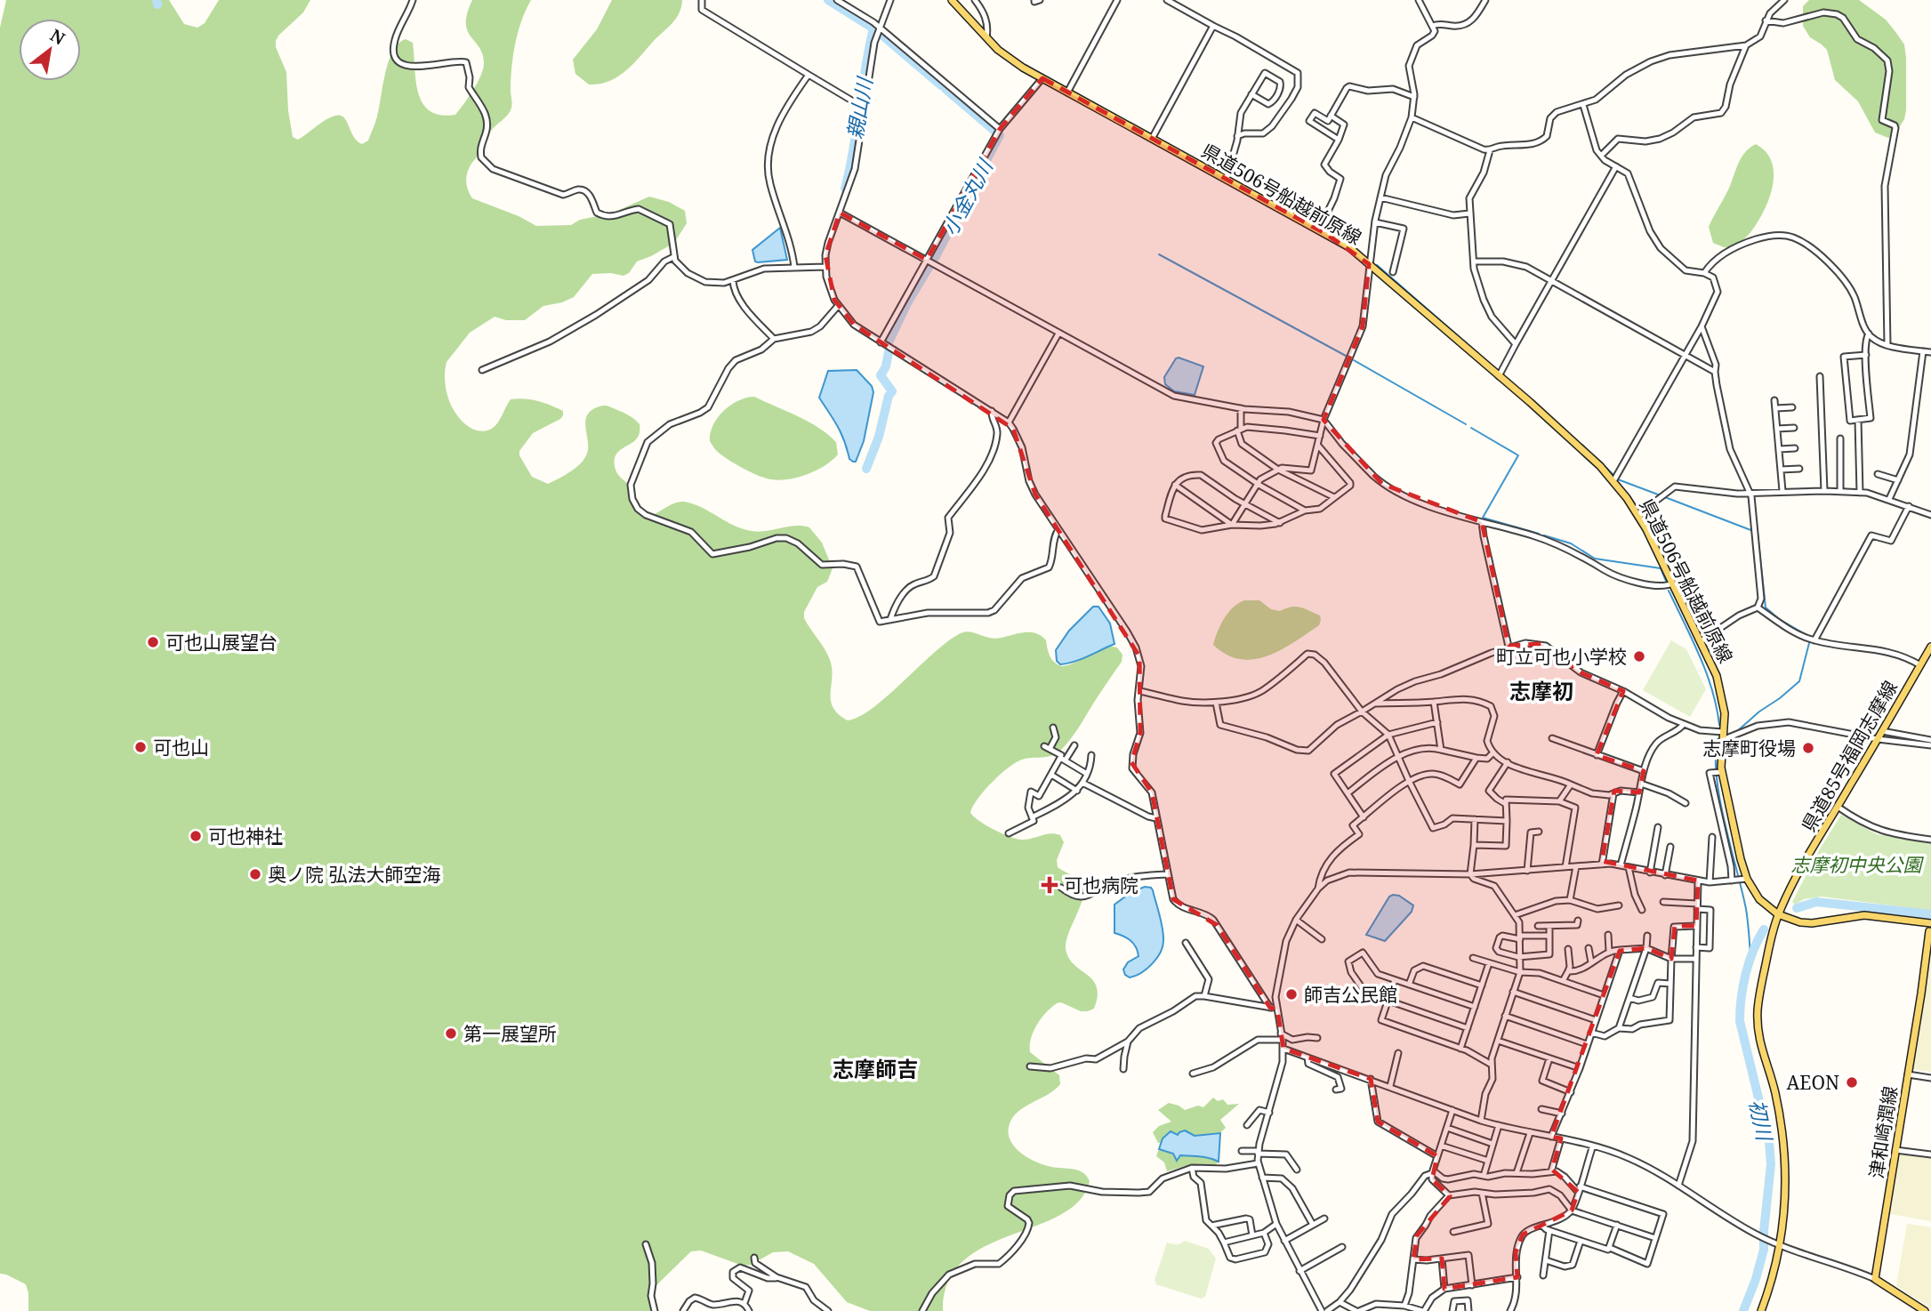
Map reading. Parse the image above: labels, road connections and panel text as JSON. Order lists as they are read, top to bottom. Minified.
{"streets":{"main road":["県道506号船越前原線","県道85号福岡志摩線","津和崎潤線"]},"crossings":[["県道506号船越前原線","県道85号福岡志摩線"]],"districts":["志摩初","志摩師吉"],"water":["親山川","小金丸川","初川"],"parks":["志摩初中央公園"],"places":{"other":["可也山展望台","町立可也小学校","可也山","志摩町役場","可也神社","奥ノ院 弘法大師空海","師吉公民館","第一展望所","AEON"],"health":["可也病院"]},"north":"top right"}
